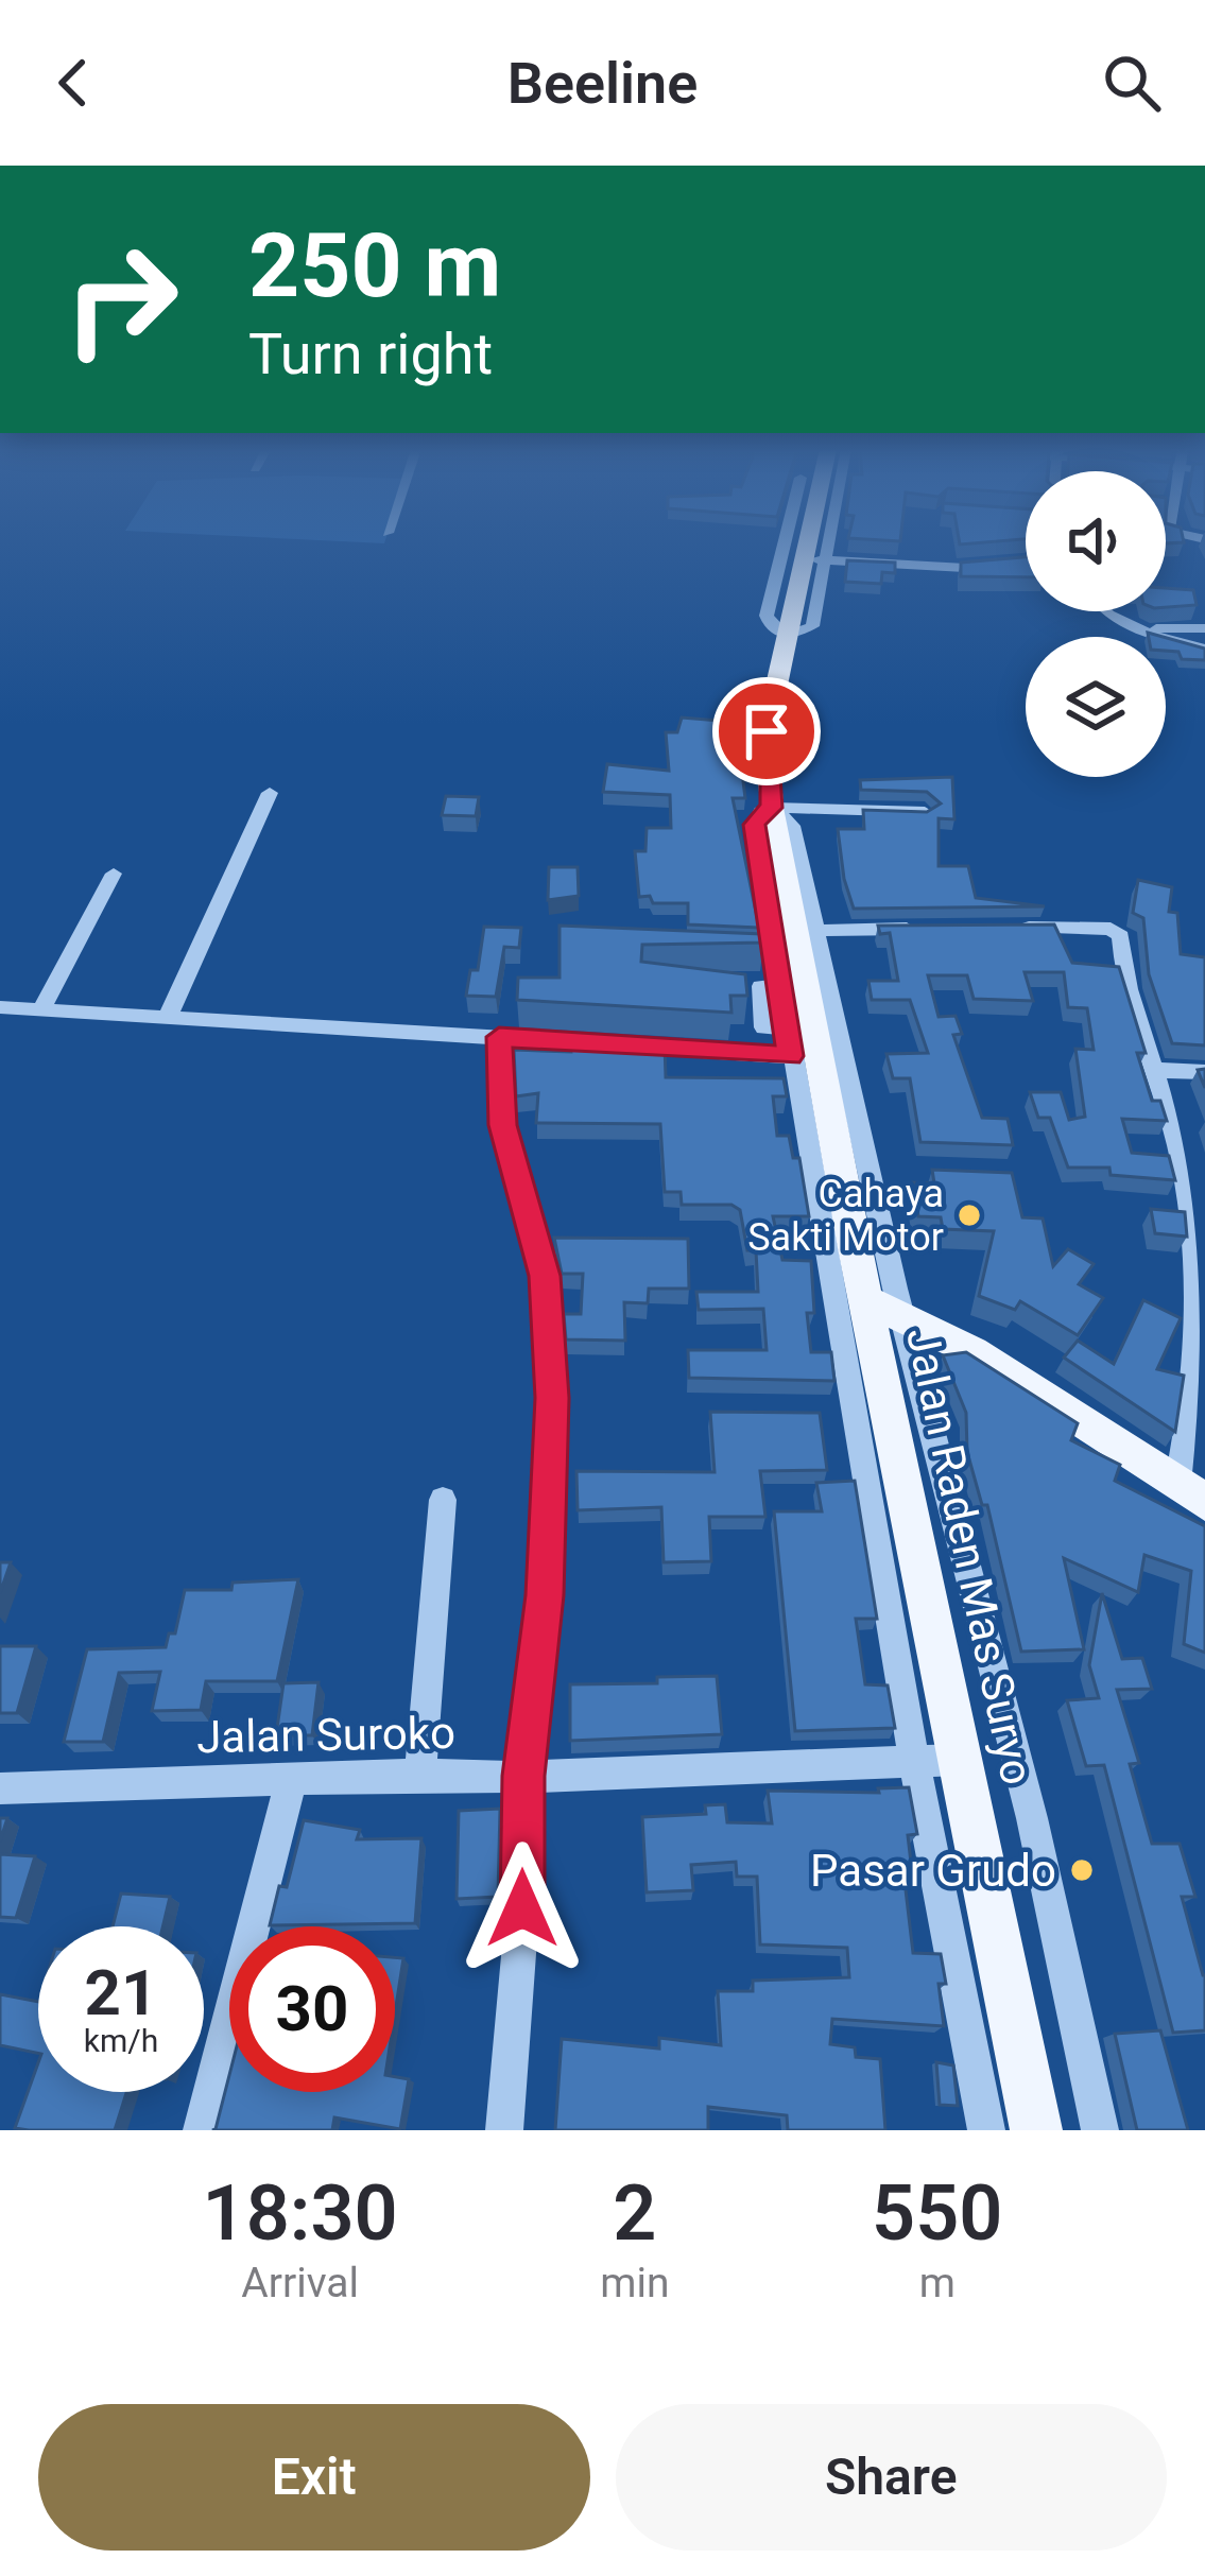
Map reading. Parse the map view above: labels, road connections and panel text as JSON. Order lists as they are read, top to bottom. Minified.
{"streets":{"main road":["Jalan Raden Mas Suryo"],"street":["Jalan Suroko"]},"crossings":[["Jalan Raden Mas Suryo","Jalan Suroko"]],"places":["Cahaya Sakti Motor","Pasar Grudo"],"page":{"header":"Beeline","turn":["250 m","Turn right"],"speed":"21 km/h","limit":"30","eta":["18:30","Arrival","2","min","550","m"],"buttons":["Exit","Share"]}}
